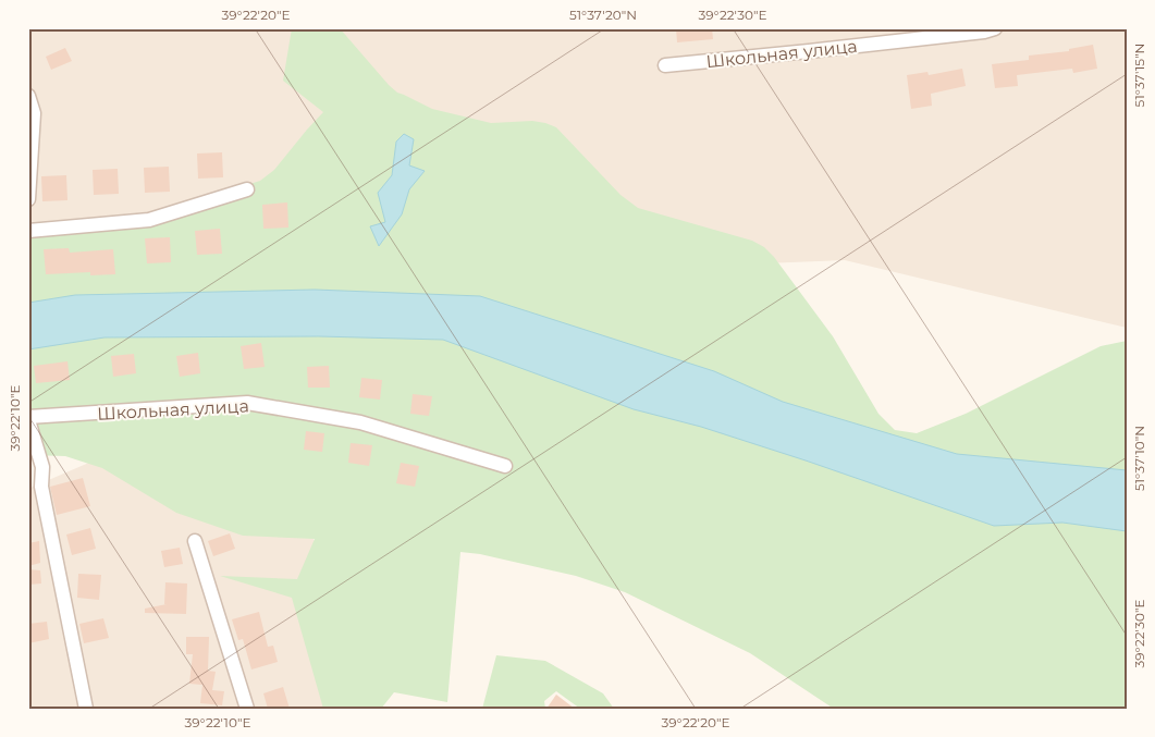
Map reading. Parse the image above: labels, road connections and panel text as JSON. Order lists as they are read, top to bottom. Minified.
{"streets":{"street":["Школьная улица"]},"coordinates":["39°22'20\"E","51°37'20\"N","39°22'30\"E","51°37'15\"N","39°22'10\"E","51°37'10\"N"]}
